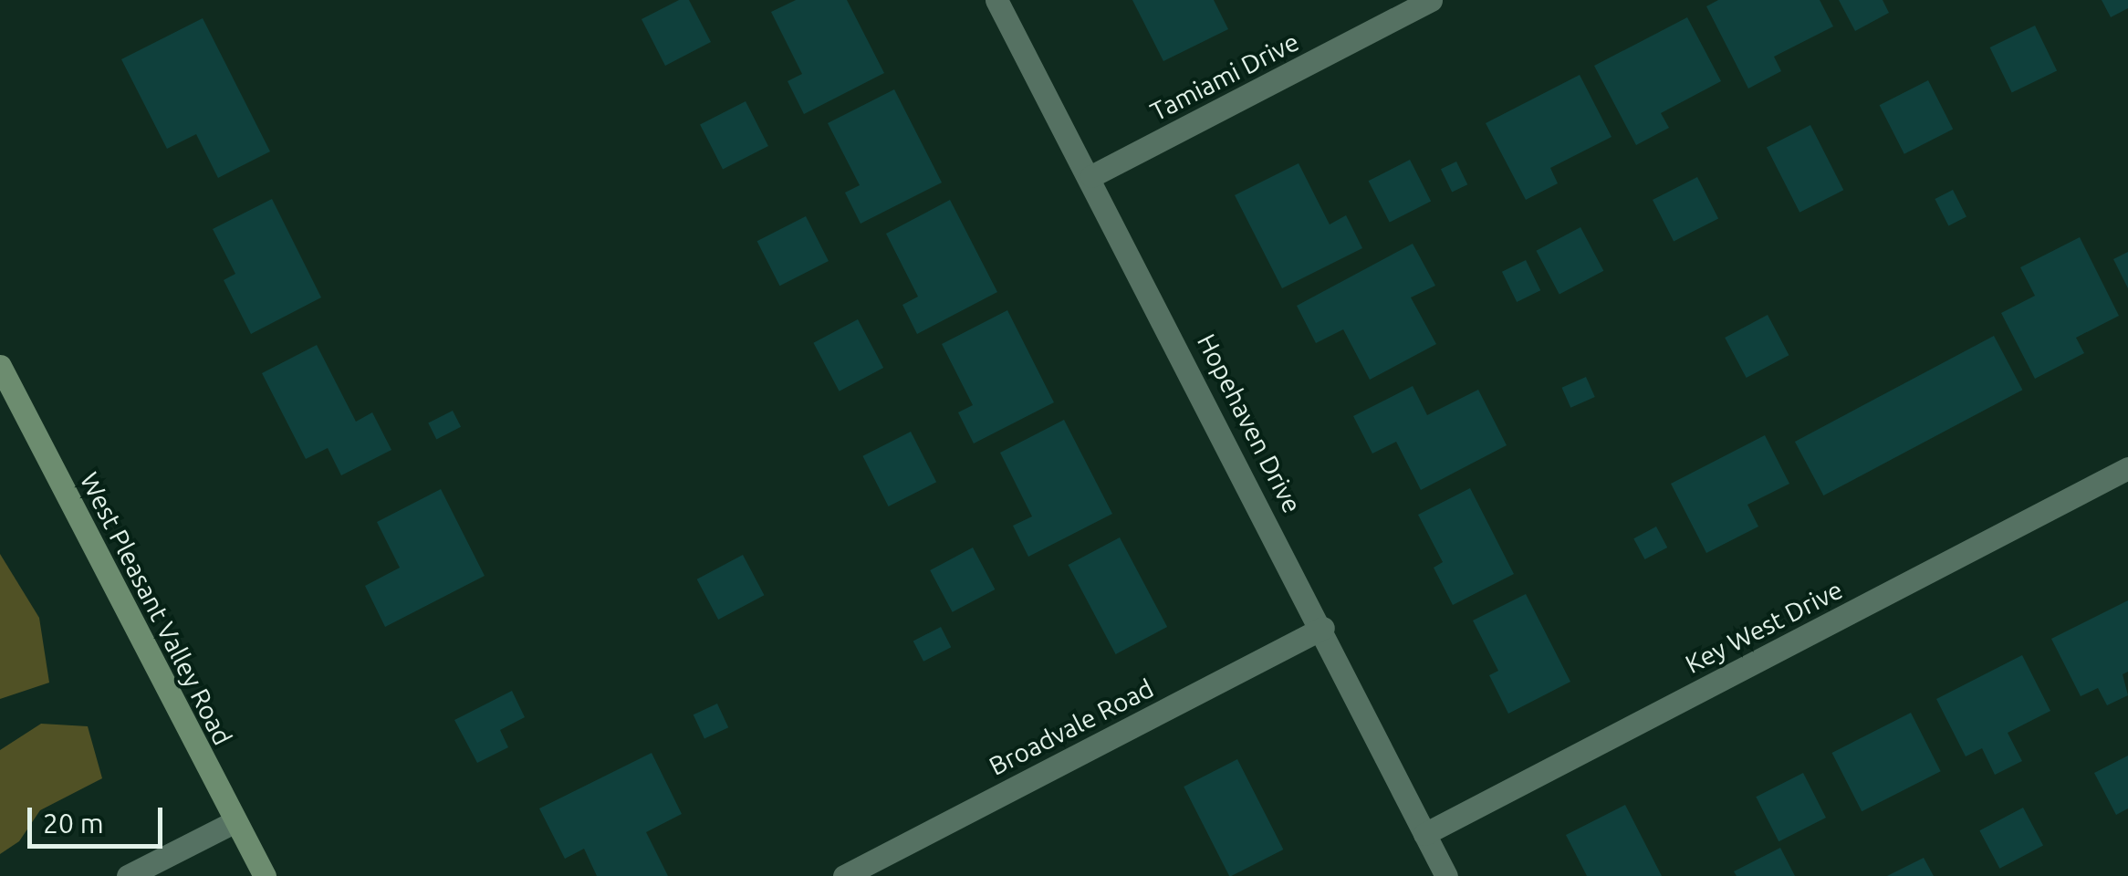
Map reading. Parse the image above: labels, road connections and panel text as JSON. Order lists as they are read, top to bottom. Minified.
{"streets":{"main road":["West Pleasant Valley Road"],"street":["Tamiami Drive","Hopehaven Drive","Key West Drive","Broadvale Road"]},"crossings":[["Tamiami Drive","Hopehaven Drive"],["Hopehaven Drive","Key West Drive"],["Hopehaven Drive","Broadvale Road"]],"scale_bar":"20 m"}
